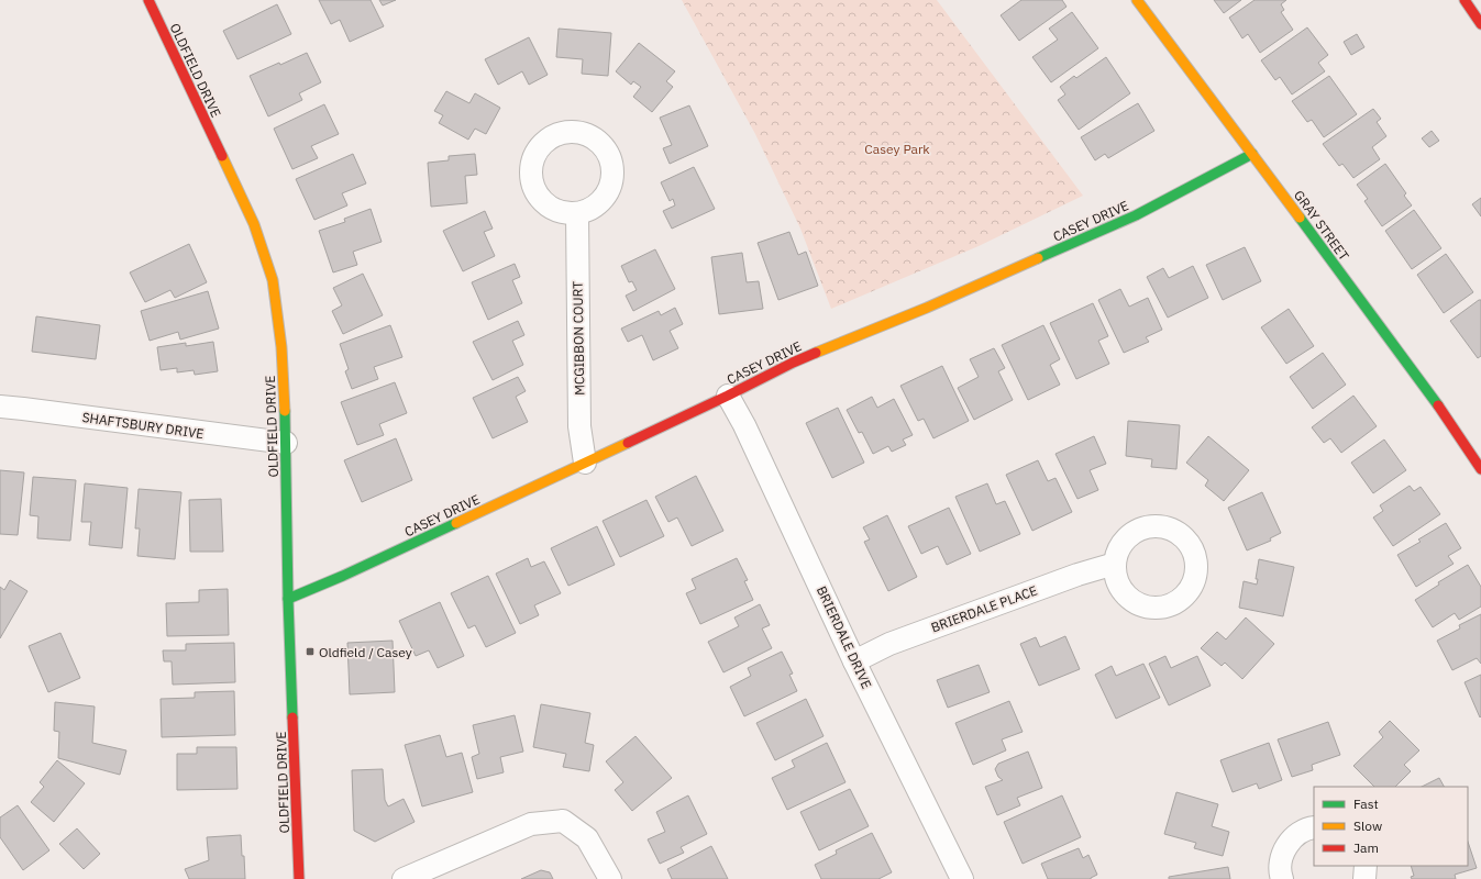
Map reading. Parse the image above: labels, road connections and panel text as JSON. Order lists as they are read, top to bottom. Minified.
{"streets":{"street":["OLDFIELD DRIVE","CASEY DRIVE","GRAY STREET","MCGIBBON COURT","SHAFTSBURY DRIVE","BRIERDALE PLACE","BRIERDALE DRIVE"]},"crossings":[["OLDFIELD DRIVE","CASEY DRIVE"],["OLDFIELD DRIVE","SHAFTSBURY DRIVE"],["CASEY DRIVE","GRAY STREET"],["CASEY DRIVE","MCGIBBON COURT"],["CASEY DRIVE","BRIERDALE DRIVE"],["BRIERDALE PLACE","BRIERDALE DRIVE"]],"parks":["Casey Park"],"places":{"transit":["Oldfield / Casey"]},"legend":["Fast","Slow","Jam"]}
